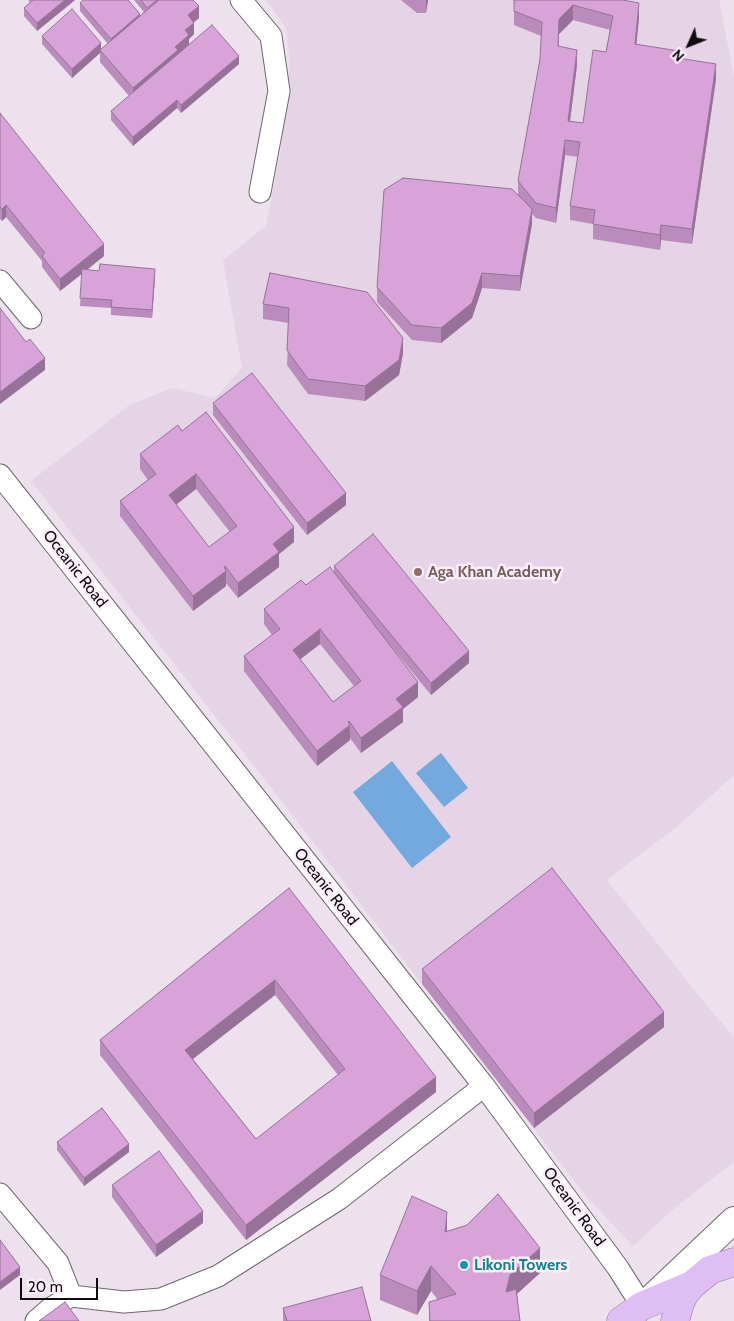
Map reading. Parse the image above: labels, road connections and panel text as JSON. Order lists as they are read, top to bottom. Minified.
{"streets":{"street":["Oceanic Road"]},"places":["Aga Khan Academy","Likoni Towers"],"scale_bar":"20 m","north":"bottom left"}
